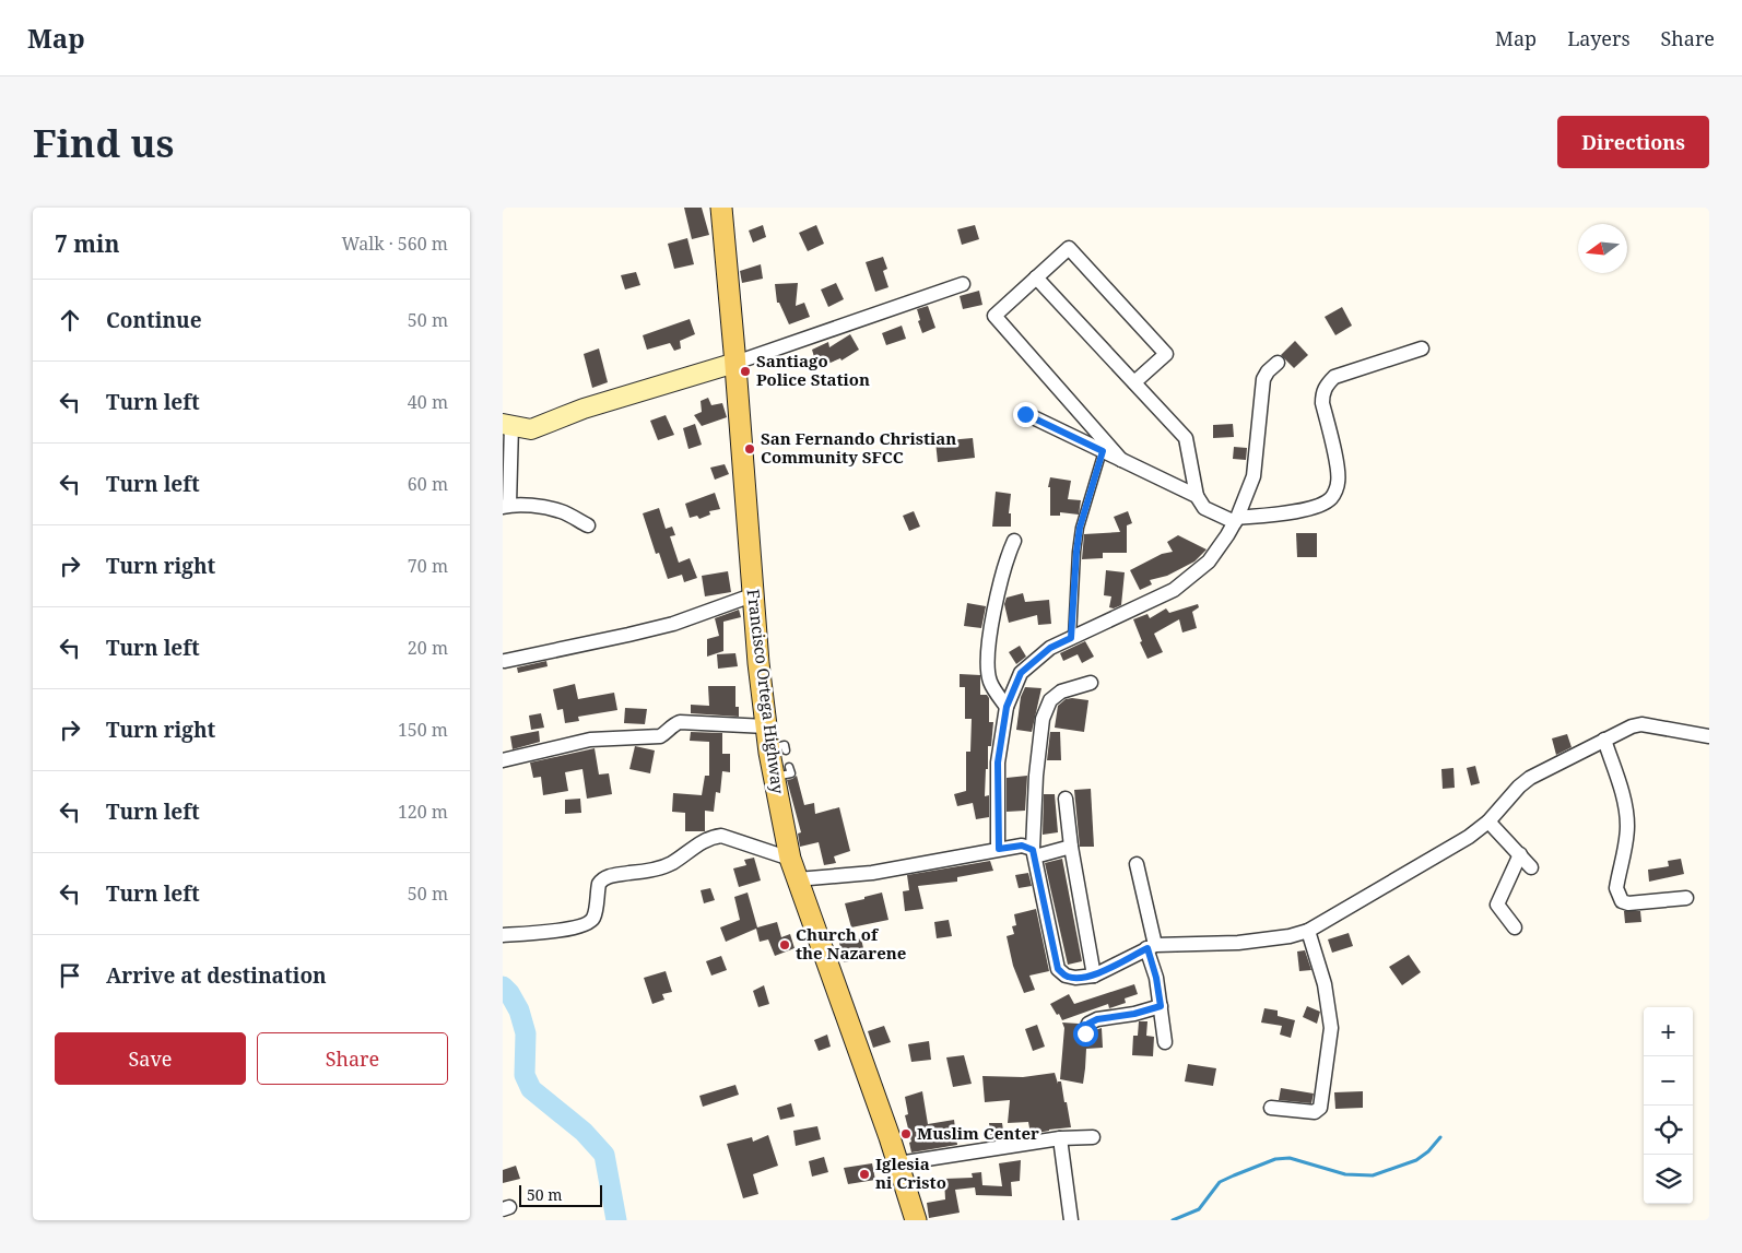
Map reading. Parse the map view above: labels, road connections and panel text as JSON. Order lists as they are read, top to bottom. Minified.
{"streets":{"main road":["Francisco Ortega Highway"]},"places":["Santiago Police Station","San Fernando Christian Community SFCC","Church of the Nazarene","Muslim Center","Iglesia ni Cristo"],"scale_bar":"50 m","north":"left","page":{"header":"Map","nav":["Map","Layers","Share"],"buttons":["Directions",["Save","Share"]],"title":"Find us","heading":["7 min","Walk · 560 m"],"list":[["Continue","50 m"],["Turn left","40 m"],["Turn left","60 m"],["Turn right","70 m"],["Turn left","20 m"],["Turn right","150 m"],["Turn left","120 m"],["Turn left","50 m"],"Arrive at destination"],"map_buttons":["+","−"],"scale":"50 m"}}
